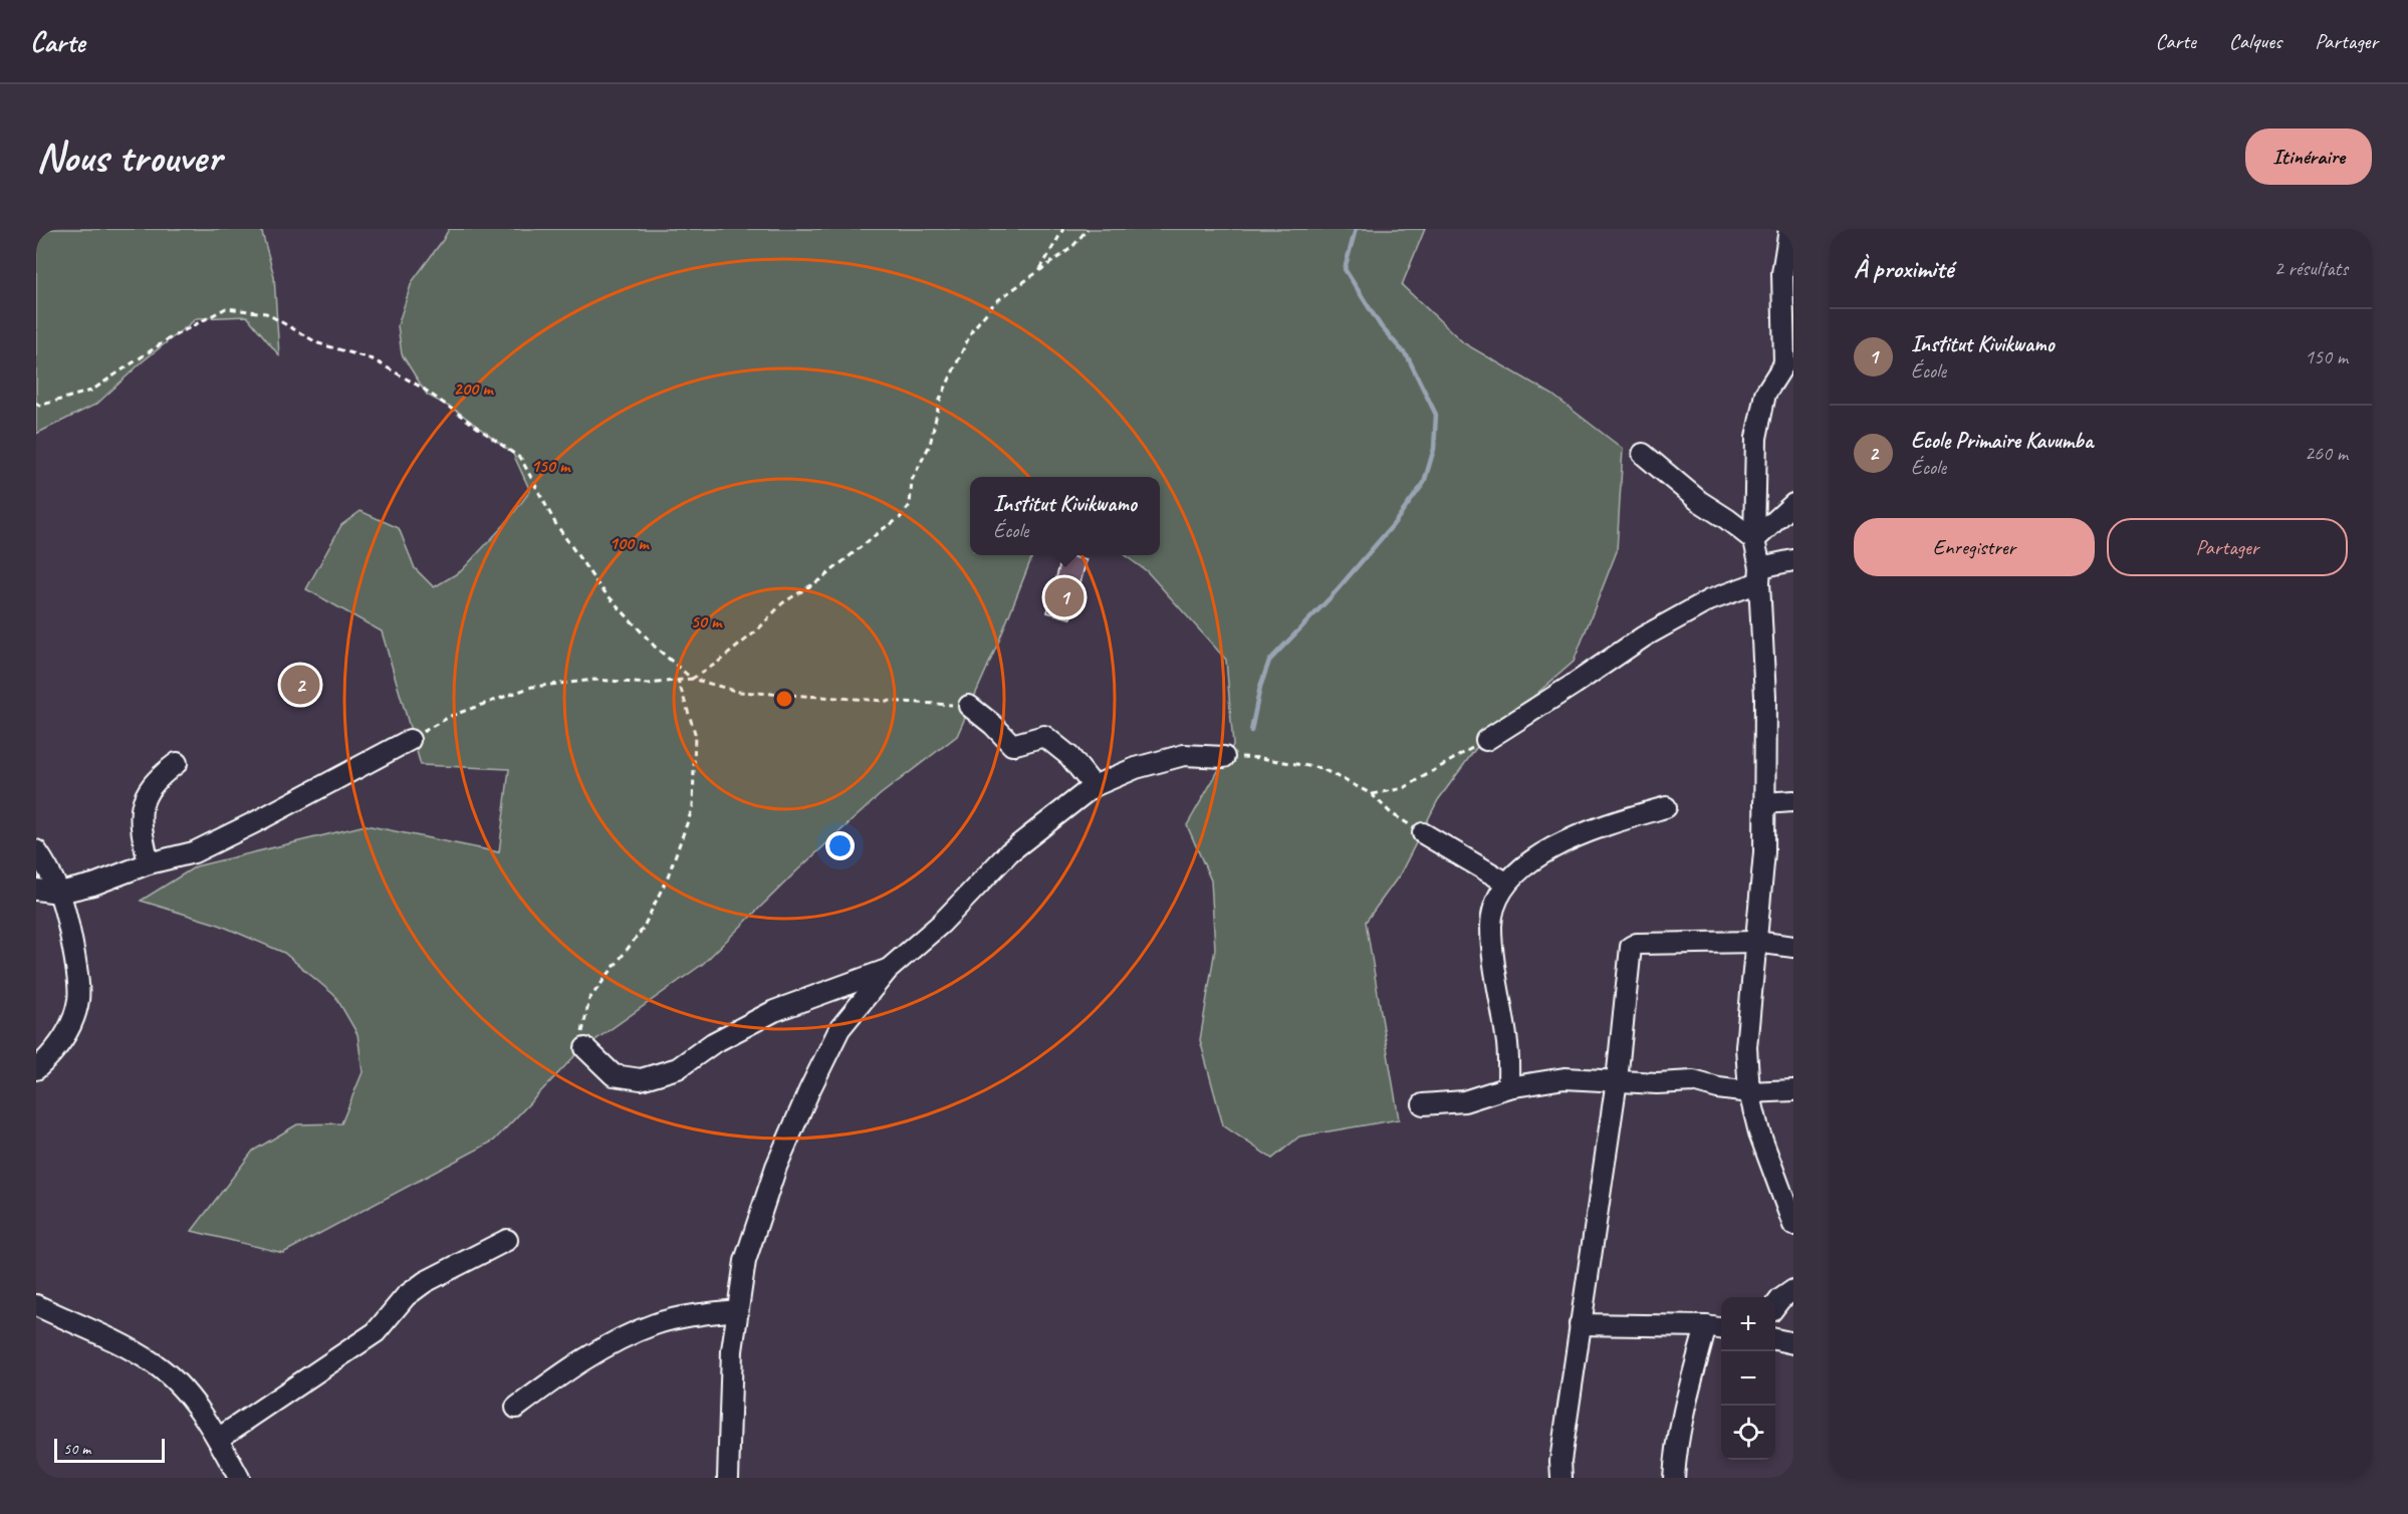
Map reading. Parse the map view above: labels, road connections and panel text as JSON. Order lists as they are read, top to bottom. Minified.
{"scale_bar":"50 m","page":{"header":"Carte","nav":["Carte","Calques","Partager"],"buttons":["Itinéraire",["Enregistrer","Partager"]],"title":"Nous trouver","heading":["À proximité","2 résultats"],"list":[{"mark":"1","name":"Institut Kivikwamo","note":"École","value":"150 m"},{"mark":"2","name":"Ecole Primaire Kavumba","note":"École","value":"260 m"}],"popup":["Institut Kivikwamo","École"],"pins":["1","2"],"map_buttons":["+","−"],"scale":"50 m"},"rings":["200 m","150 m","100 m","50 m"]}
